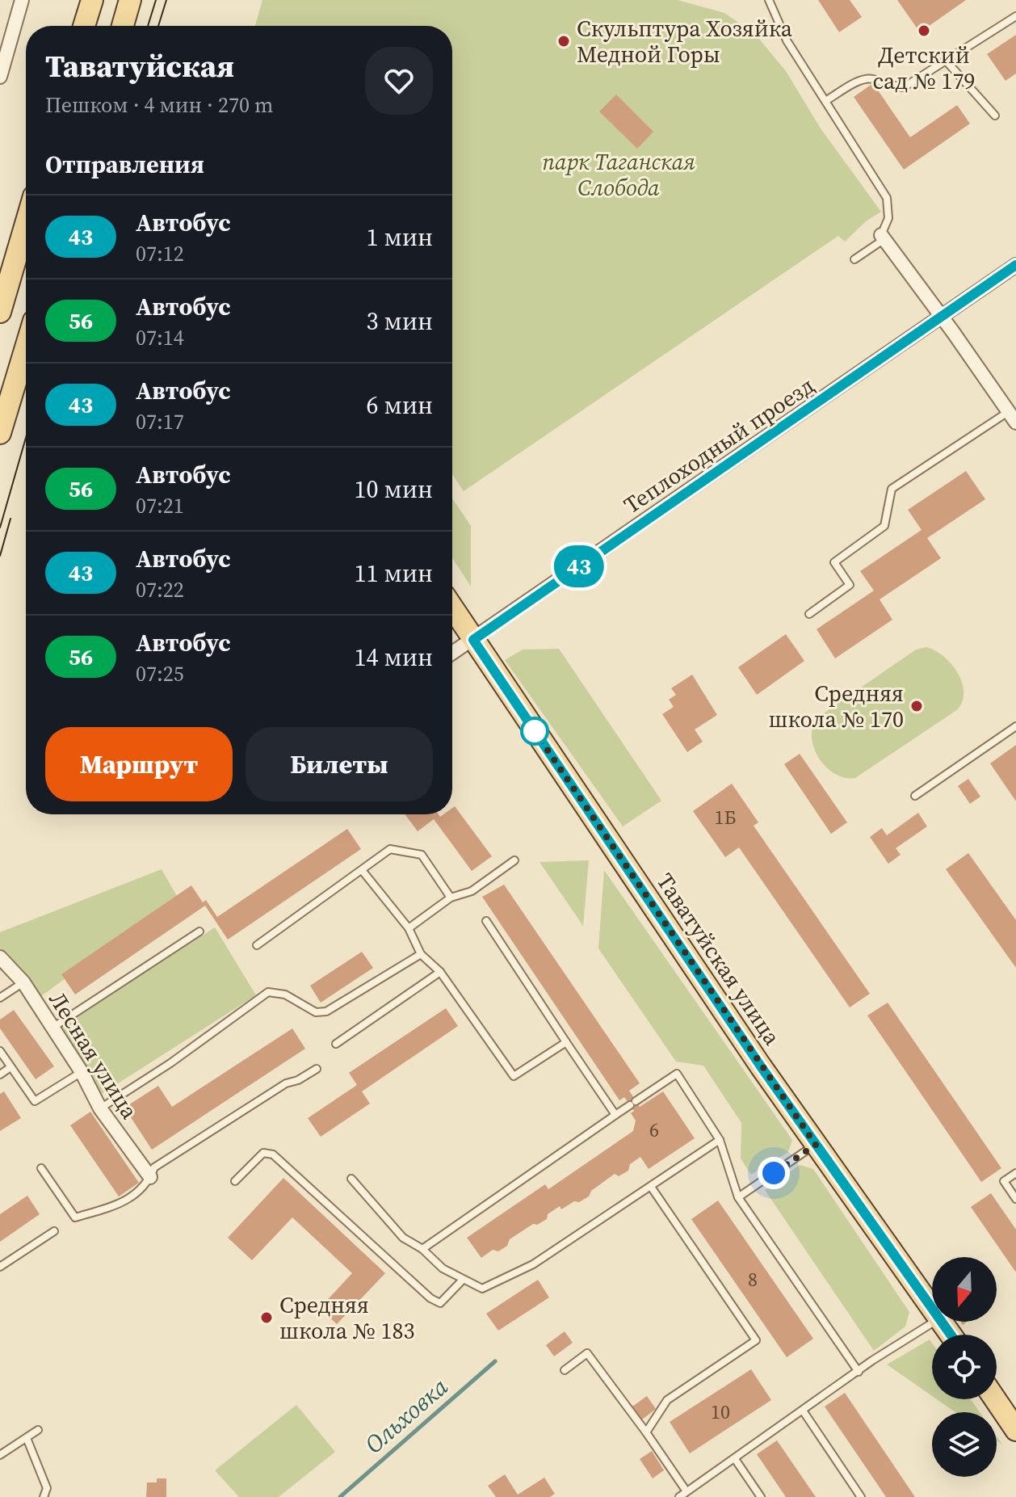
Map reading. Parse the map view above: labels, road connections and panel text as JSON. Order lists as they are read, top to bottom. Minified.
{"streets":{"main road":["Таватуйская улица"],"street":["Теплоходный проезд","Лесная улица"]},"crossings":[["Теплоходный проезд","Таватуйская улица"]],"water":["Ольховка"],"parks":["парк Таганская Слобода"],"places":["Детский сад № 179","Скульптура Хозяйка Медной Горы","Средняя школа № 170","Средняя школа № 183"],"lines":["bus line 43"],"house_numbers":["1Б","6","8","10"],"north":"bottom","page":{"on_map":"43","heading":[["Таватуйская","Пешком · 4 мин · 270 m"],"Отправления"],"list":[{"mark":"43","name":"Автобус","note":"07:12","value":"1 мин"},{"mark":"56","name":"Автобус","note":"07:14","value":"3 мин"},{"mark":"43","name":"Автобус","note":"07:17","value":"6 мин"},{"mark":"56","name":"Автобус","note":"07:21","value":"10 мин"},{"mark":"43","name":"Автобус","note":"07:22","value":"11 мин"},{"mark":"56","name":"Автобус","note":"07:25","value":"14 мин"}],"buttons":["Маршрут","Билеты"]}}
